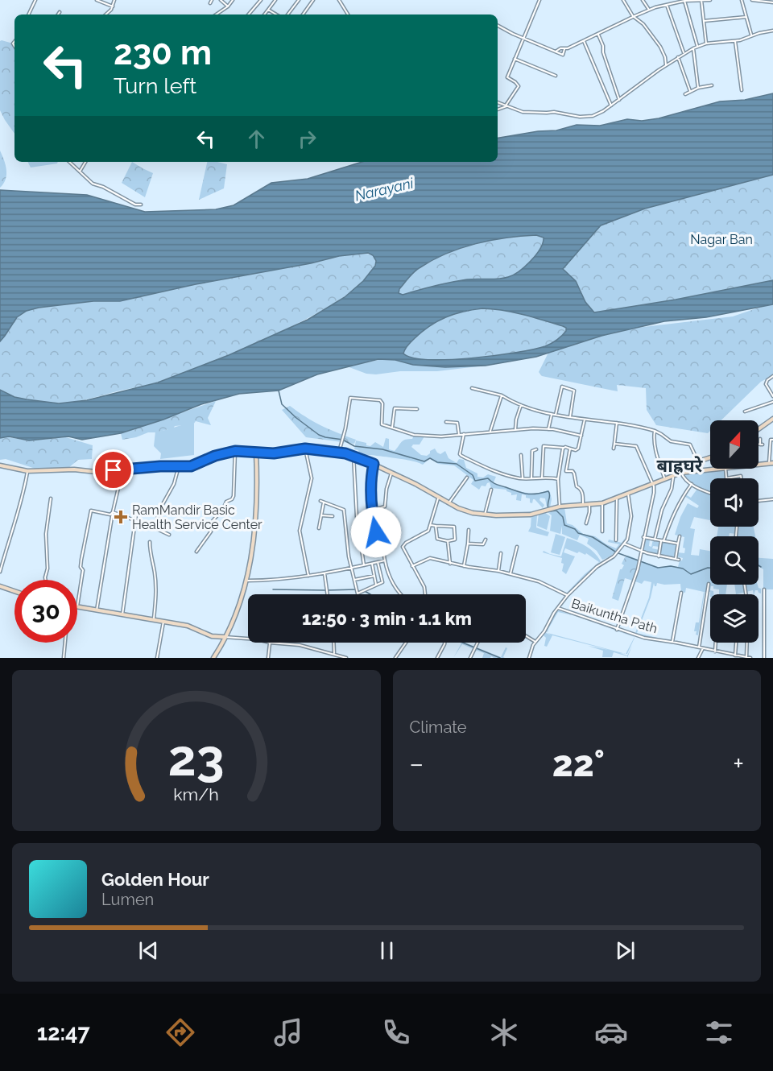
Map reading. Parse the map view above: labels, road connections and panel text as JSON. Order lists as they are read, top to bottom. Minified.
{"streets":{"street":["Baikuntha Path"]},"districts":["बाह्रघरे"],"water":["Narayani"],"parks":["Nagar Ban"],"places":{"health":["RamMandir Basic Health Service Center"]},"north":"top","page":{"turn":["230 m","Turn left"],"limit":"30","trip":"12:50 · 3 min · 1.1 km","tile":"Climate","heat":["−","22°","+"],"song":["Golden Hour","Lumen"],"tabs":"12:47","gauge":["23","km/h"]}}
